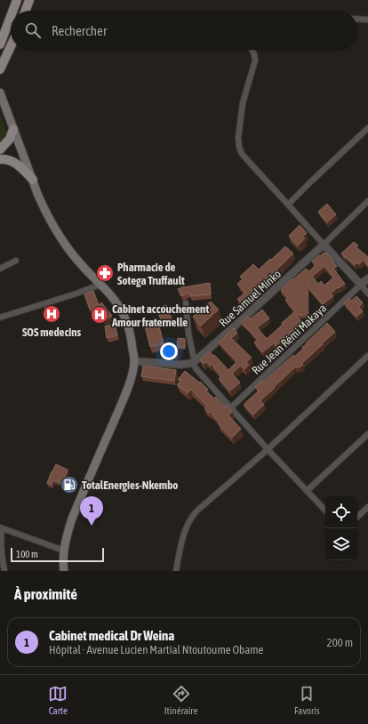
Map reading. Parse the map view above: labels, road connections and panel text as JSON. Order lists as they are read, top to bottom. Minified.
{"streets":{"street":["Rue Samuel Minko","Rue Jean Rémi Makaya"]},"places":{"pharmacy":["Pharmacie de Sotega Truffault"],"hospital":["SOS medecins","Cabinet accouchement Amour fraternelle"],"fuel station":["TotalEnergies-Nkembo"]},"scale_bar":"100 m","page":{"search":"Rechercher","pins":"1","scale":"100 m","heading":"À proximité","list":[{"mark":"1","name":"Cabinet medical Dr Weina","note":"Hôpital · Avenue Lucien Martial Ntoutoume Obame","value":"200 m"}],"nav":["Carte","Itinéraire","Favoris"]}}
